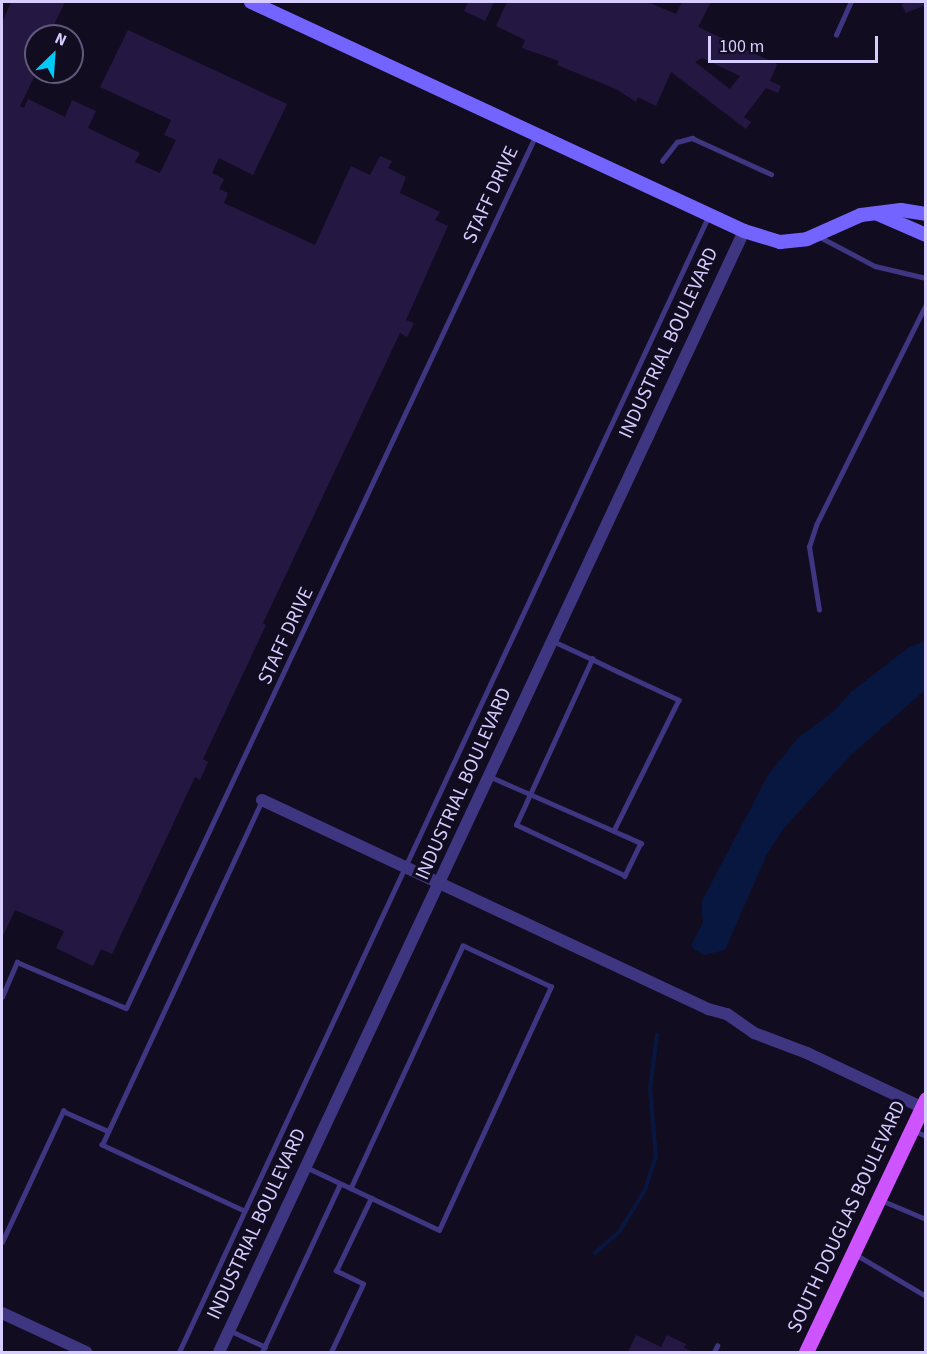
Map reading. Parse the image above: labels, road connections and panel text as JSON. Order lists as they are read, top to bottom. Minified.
{"streets":{"main road":["INDUSTRIAL BOULEVARD","SOUTH DOUGLAS BOULEVARD"],"lane":["STAFF DRIVE"]},"crossings":[["STAFF DRIVE","INDUSTRIAL BOULEVARD"]],"scale_bar":"100 m","north":"top right"}
